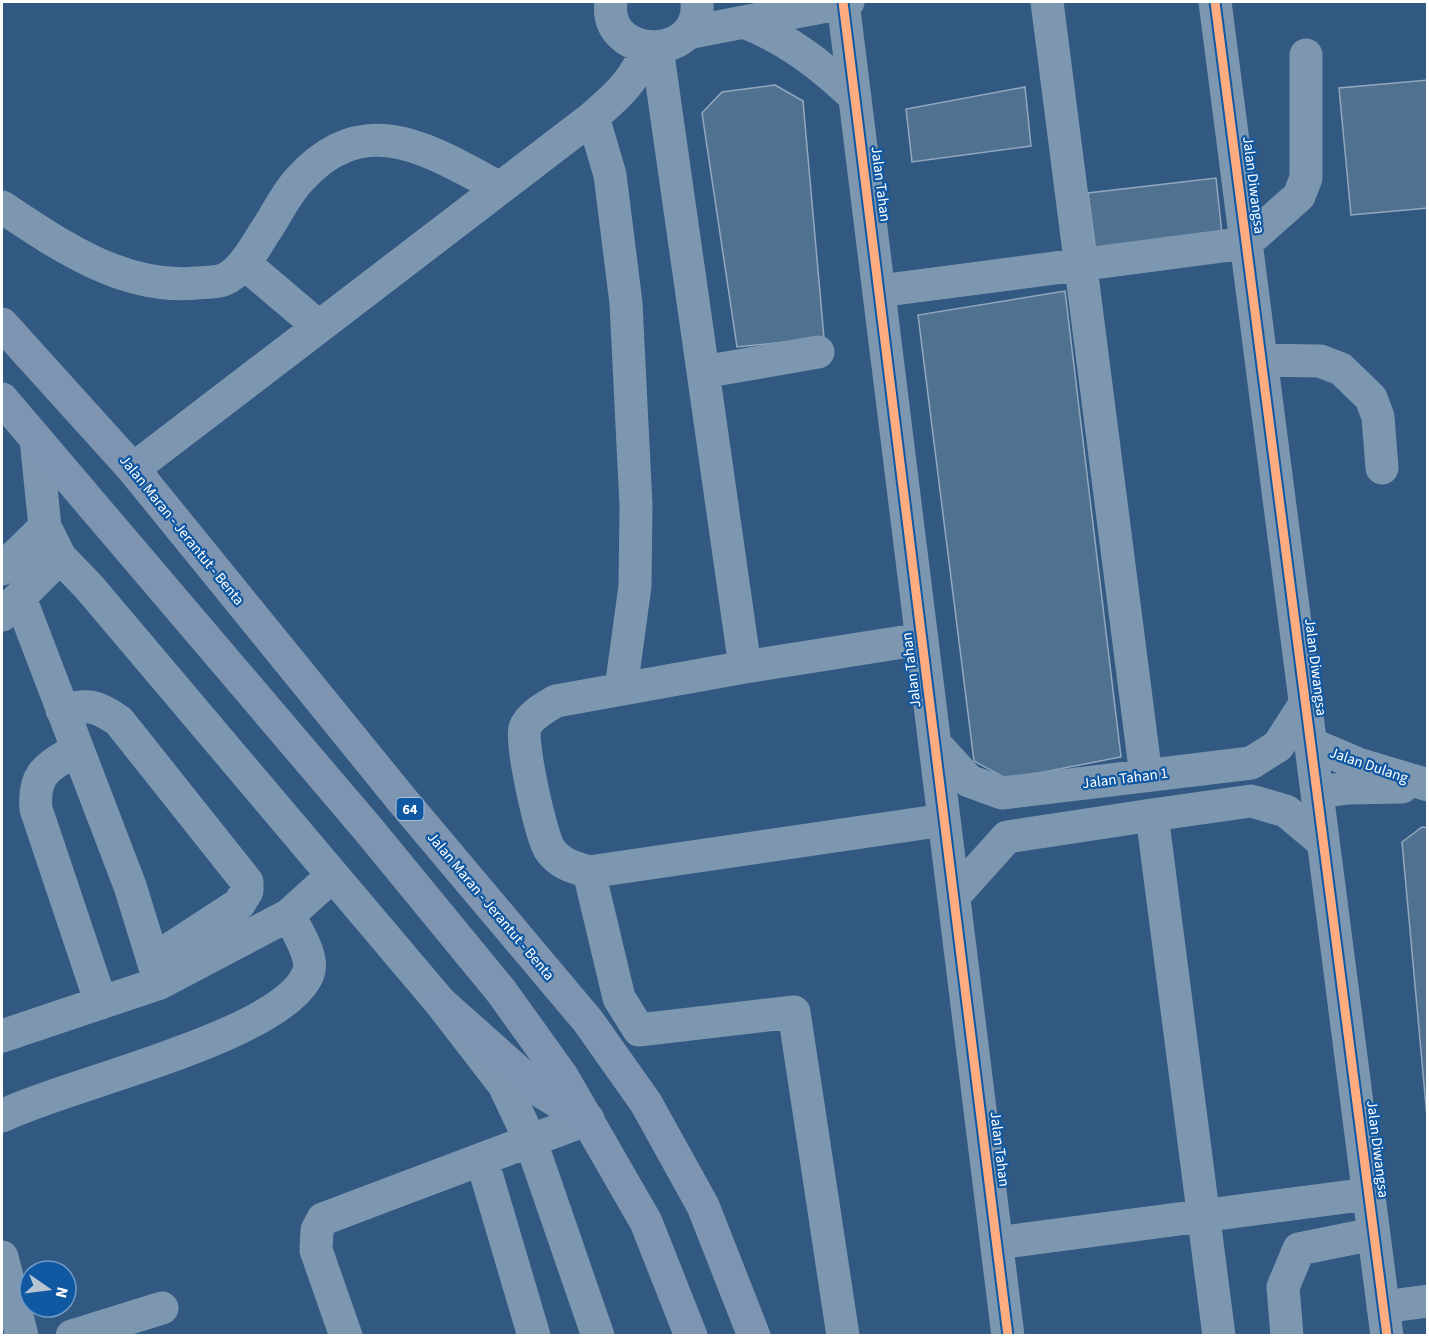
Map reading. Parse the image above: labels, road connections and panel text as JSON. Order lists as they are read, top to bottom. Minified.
{"streets":{"main road":["Jalan Maran - Jerantut - Benta","64"],"street":["Jalan Tahan","Jalan Diwangsa","Jalan Dulang","Jalan Tahan 1"]},"crossings":[["Jalan Tahan","Jalan Tahan 1"],["Jalan Diwangsa","Jalan Dulang"],["Jalan Diwangsa","Jalan Tahan 1"]],"north":"right"}
